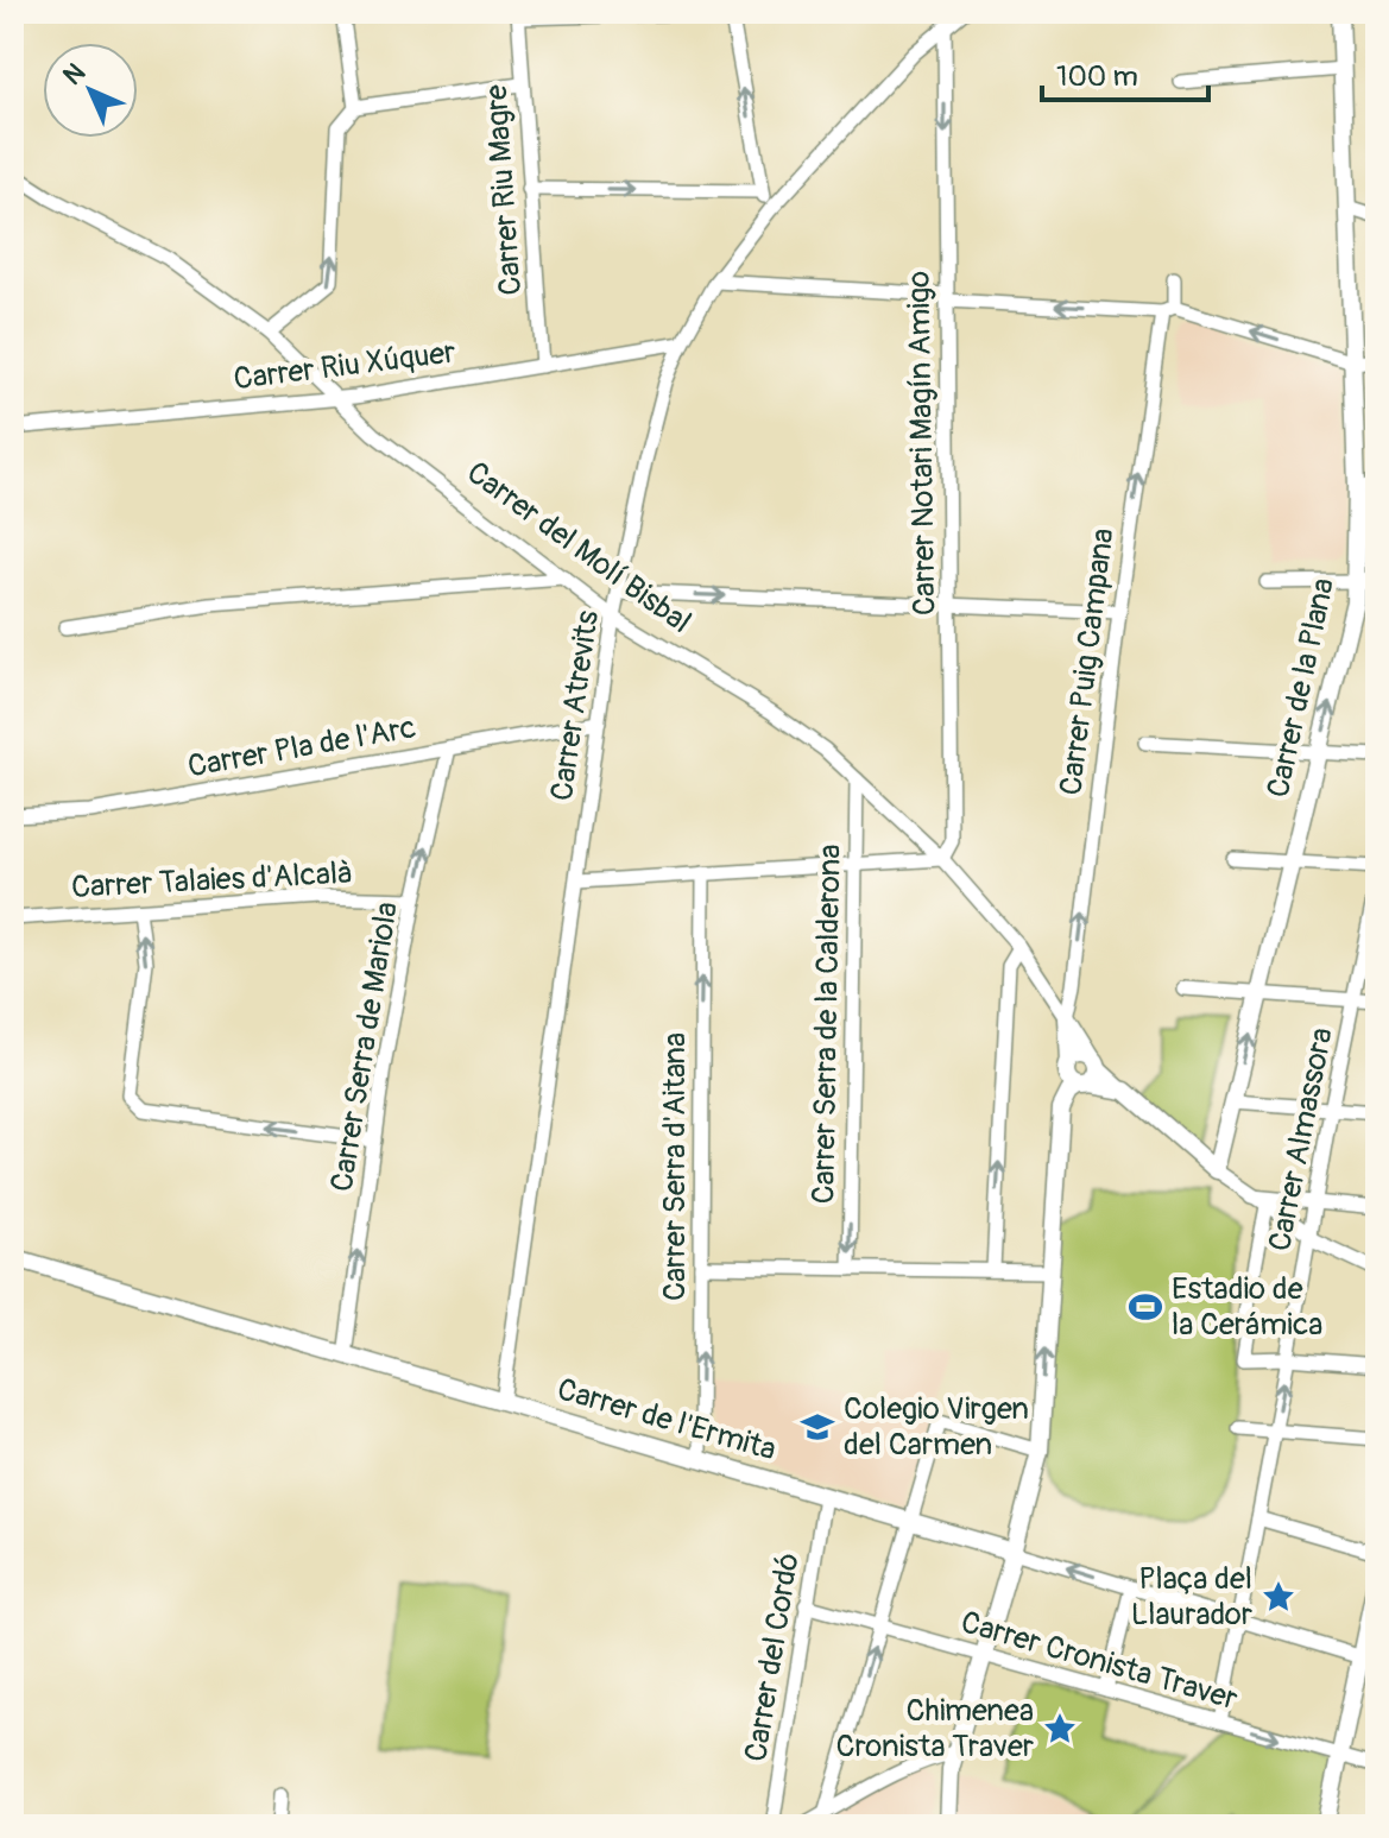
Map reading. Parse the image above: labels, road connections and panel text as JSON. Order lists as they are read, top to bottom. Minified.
{"streets":{"main road":["Carrer del Molí Bisbal","Carrer de la Plana","Carrer de l'Ermita"],"street":["Carrer Riu Magre","Carrer Riu Xúquer","Carrer Notari Magín Amigo","Carrer Puig Campana","Carrer Atrevits","Carrer Pla de l'Arc","Carrer Talaies d'Alcalà","Carrer Serra de la Calderona","Carrer Serra de Mariola","Carrer Almassora","Carrer Serra d'Aitana","Carrer del Cordó","Carrer Cronista Traver"]},"crossings":[["Carrer Riu Magre","Carrer Riu Xúquer"],["Carrer Riu Xúquer","Carrer del Molí Bisbal"],["Carrer Riu Xúquer","Carrer Atrevits"],["Carrer Notari Magín Amigo","Carrer del Molí Bisbal"],["Carrer Notari Magín Amigo","Carrer Atrevits"],["Carrer del Molí Bisbal","Carrer Puig Campana"],["Carrer del Molí Bisbal","Carrer de la Plana"],["Carrer del Molí Bisbal","Carrer Atrevits"],["Carrer del Molí Bisbal","Carrer Serra de la Calderona"],["Carrer del Molí Bisbal","Carrer Almassora"],["Carrer Atrevits","Carrer Pla de l'Arc"],["Carrer Atrevits","Carrer de l'Ermita"],["Carrer Pla de l'Arc","Carrer Serra de Mariola"],["Carrer Talaies d'Alcalà","Carrer Serra de Mariola"],["Carrer Serra de Mariola","Carrer de l'Ermita"],["Carrer Serra d'Aitana","Carrer de l'Ermita"],["Carrer de l'Ermita","Carrer del Cordó"],["Carrer del Cordó","Carrer Cronista Traver"]],"one_way":["Carrer Puig Campana","Carrer Serra de la Calderona","Carrer Serra de Mariola","Carrer Serra d'Aitana"],"places":{"sports":["Estadio de la Cerámica"],"school or university":["Colegio Virgen del Carmen"],"place":["Plaça del Llaurador","Chimenea Cronista Traver"]},"scale_bar":"100 m","north":"top left"}
